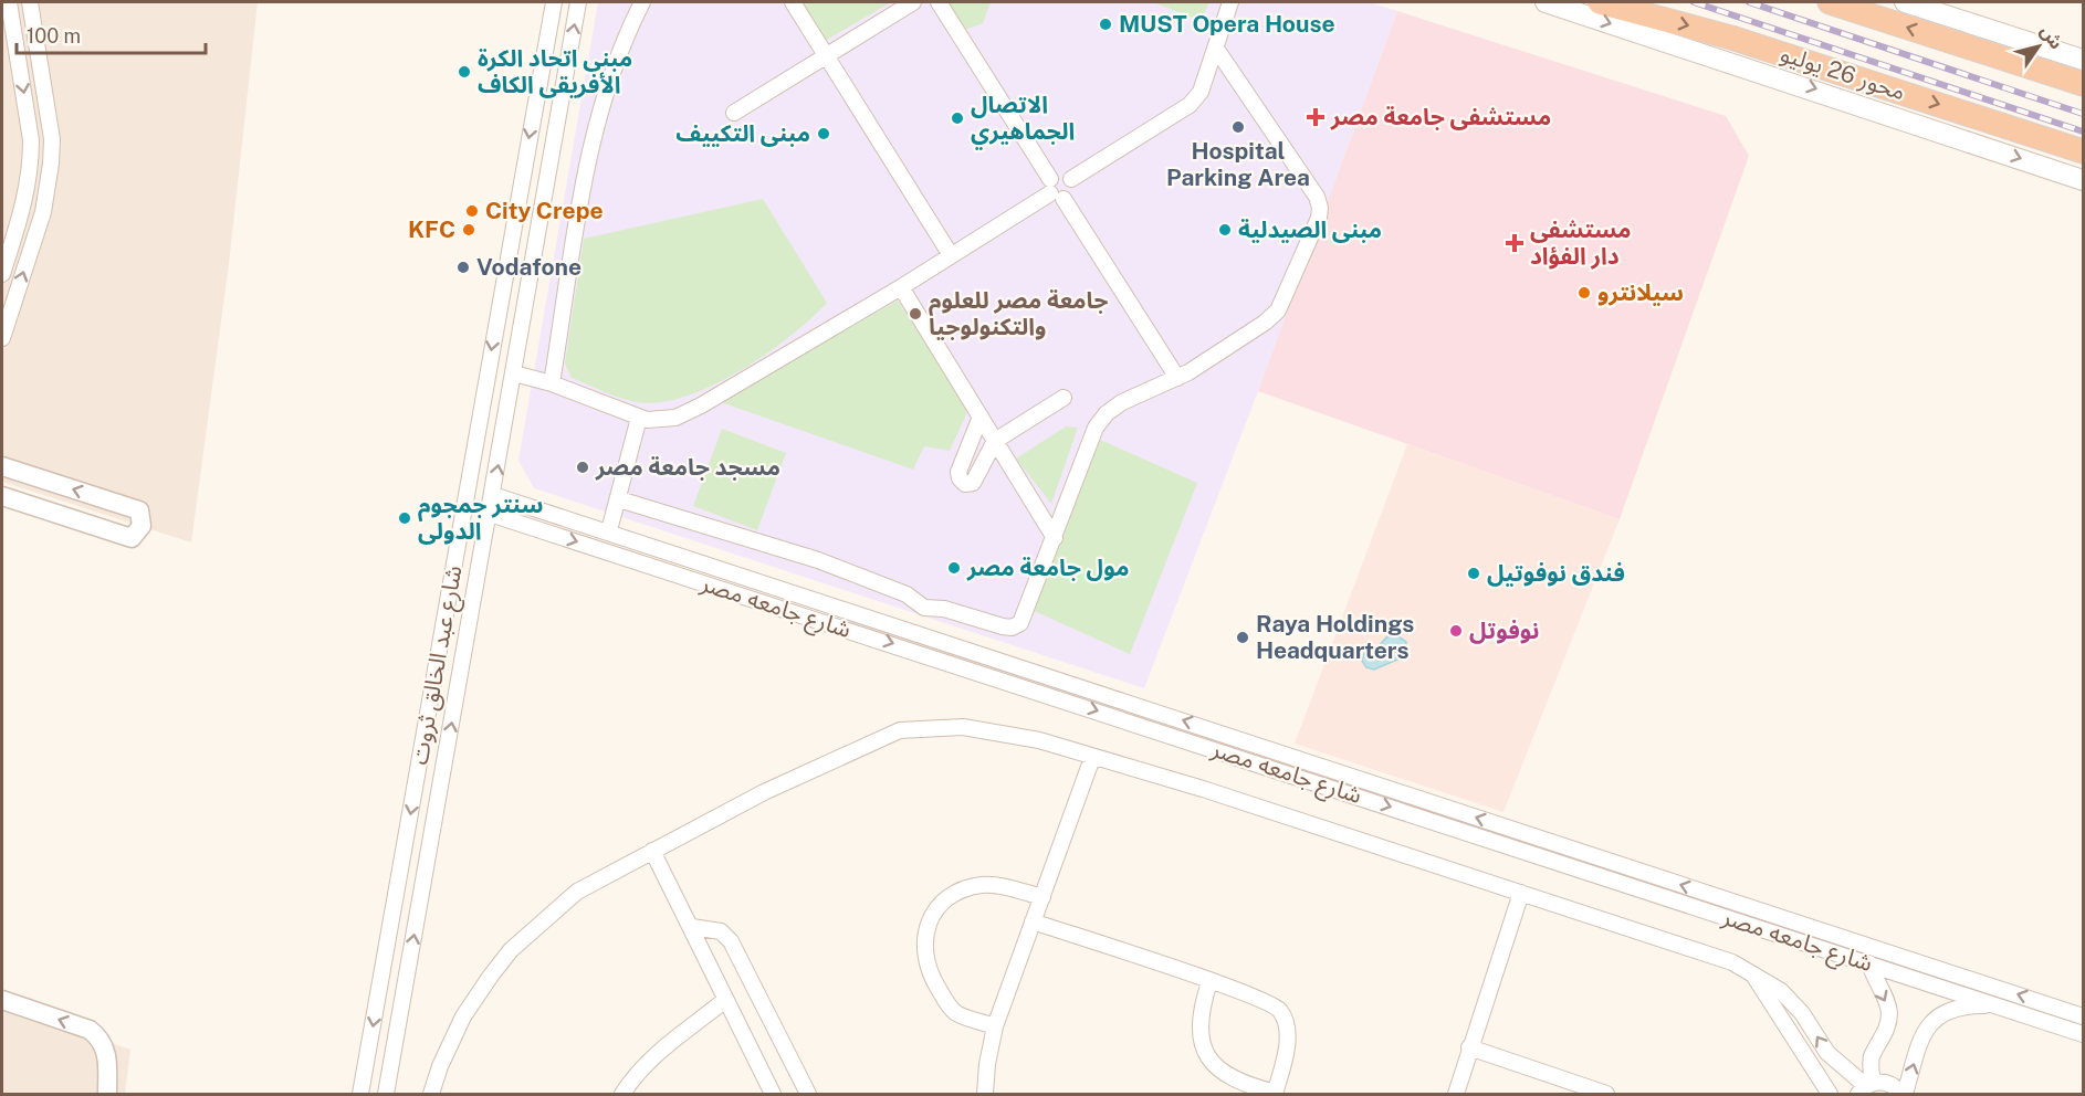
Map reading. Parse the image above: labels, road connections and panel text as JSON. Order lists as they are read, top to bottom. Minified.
{"streets":{"highway":["محور 26 يوليو"],"street":["شارع جامعه مصر","شارع عبد الخالق ثروت"]},"crossings":[["شارع جامعه مصر","شارع عبد الخالق ثروت"]],"places":{"other":["MUST Opera House","مبنى اتحاد الكرة الأفريقى الكاف","الاتصال الجماهيري","Hospital Parking Area","مبنى التكييف","City Crepe","KFC","مبنى الصيدلية","Vodafone","سيلانترو","جامعة مصر للعلوم والتكنولوجيا","مسجد جامعة مصر","سنتر جمجوم الدولى","مول جامعة مصر","فندق نوفوتيل","نوفوتل","Raya Holdings Headquarters"],"health":["مستشفى جامعة مصر","مستشفى دار الفؤاد"]},"scale_bar":"100 m","north":"top right"}
